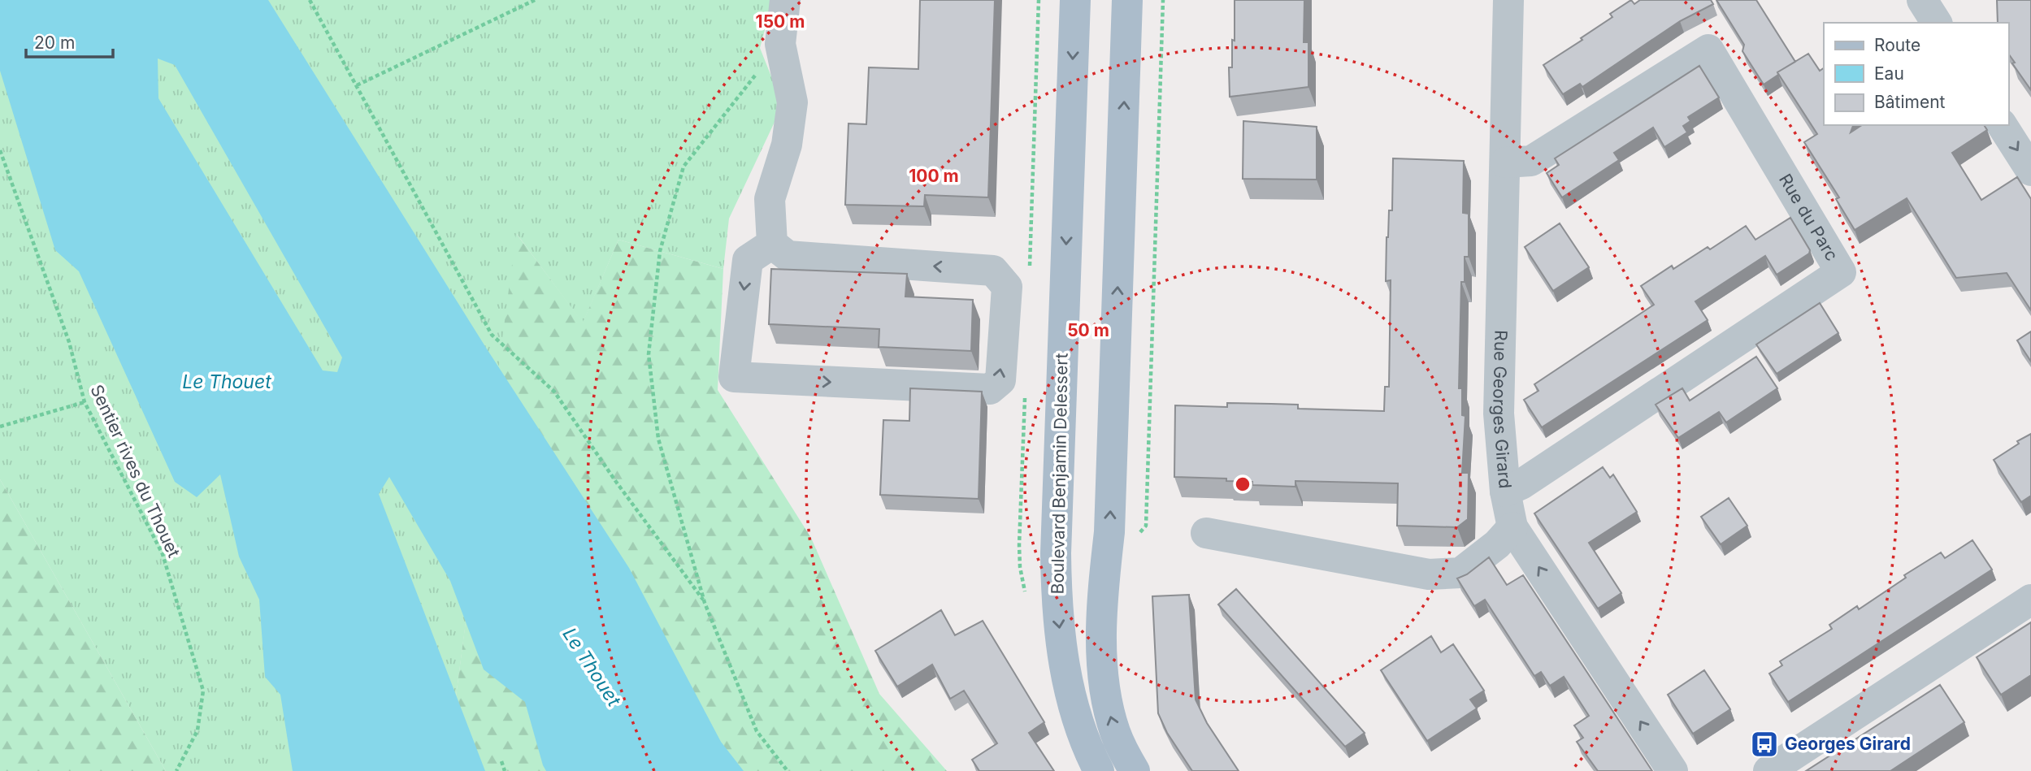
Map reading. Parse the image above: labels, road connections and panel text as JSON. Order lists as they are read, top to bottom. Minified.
{"streets":{"main road":["Boulevard Benjamin Delessert"],"street":["Rue du Parc","Rue Georges Girard"],"path":["Sentier rives du Thouet"]},"crossings":[["Rue du Parc","Rue Georges Girard"]],"one_way":["Rue Georges Girard"],"water":["Le Thouet"],"places":{"bus stop":["Georges Girard"]},"legend":["Route","Eau","Bâtiment"],"scale_bar":"20 m","rings":["150 m","100 m","50 m"]}
